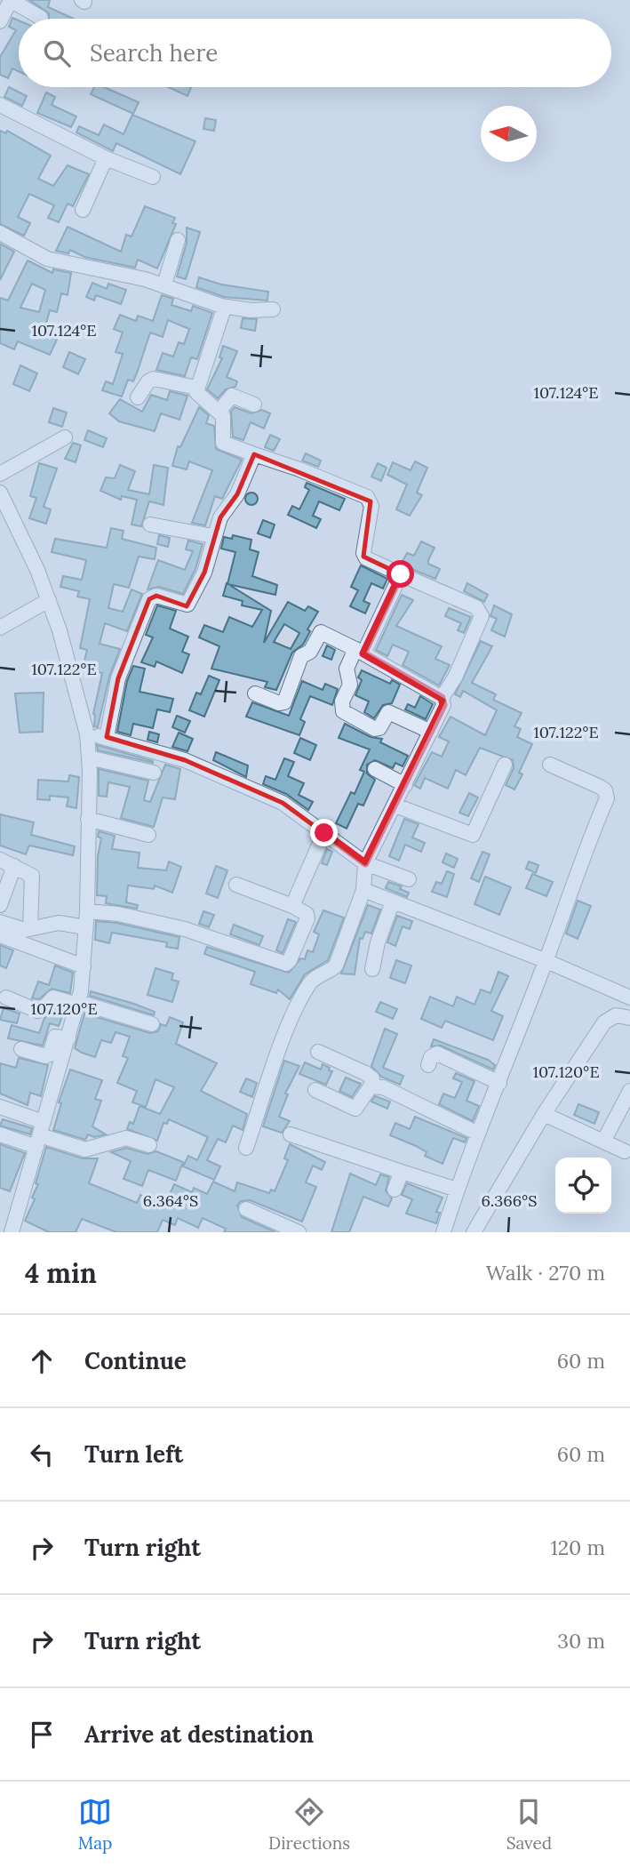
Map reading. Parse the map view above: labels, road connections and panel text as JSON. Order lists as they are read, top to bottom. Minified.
{"north":"left","page":{"search":"Search here","heading":["4 min","Walk · 270 m"],"list":[["Continue","60 m"],["Turn left","60 m"],["Turn right","120 m"],["Turn right","30 m"],"Arrive at destination"],"nav":["Map","Directions","Saved"]},"coordinates":["107.124°E","107.122°E","107.120°E","6.364°S","6.366°S"]}
